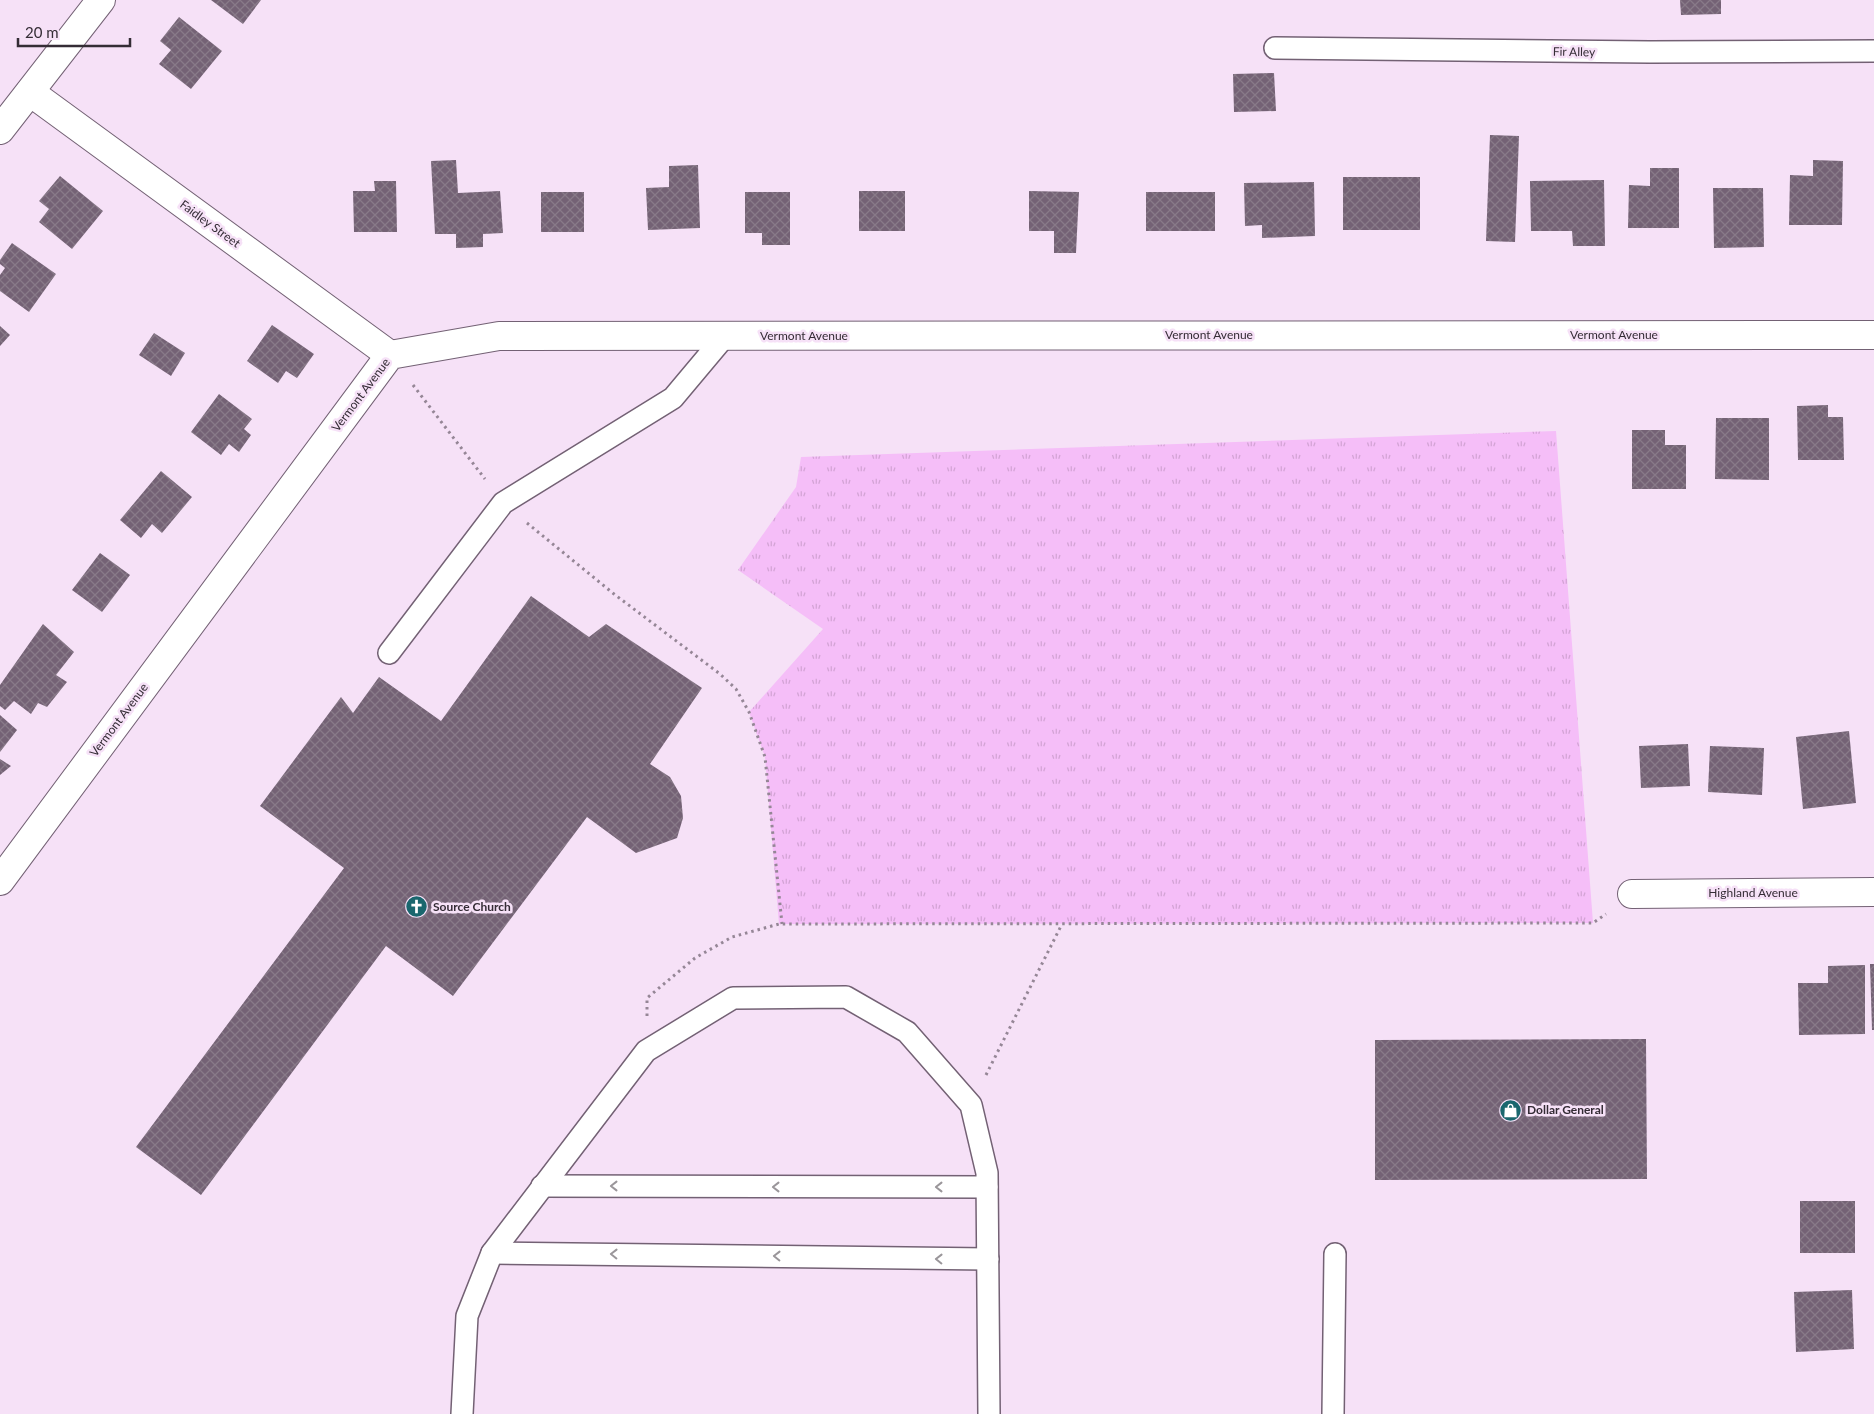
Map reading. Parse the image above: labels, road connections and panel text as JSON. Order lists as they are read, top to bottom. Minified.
{"streets":{"street":["Faidley Street","Vermont Avenue","Highland Avenue"],"lane":["Fir Alley"]},"crossings":[["Faidley Street","Vermont Avenue"]],"places":{"church":["Source Church"],"shop":["Dollar General"]},"scale_bar":"20 m"}
